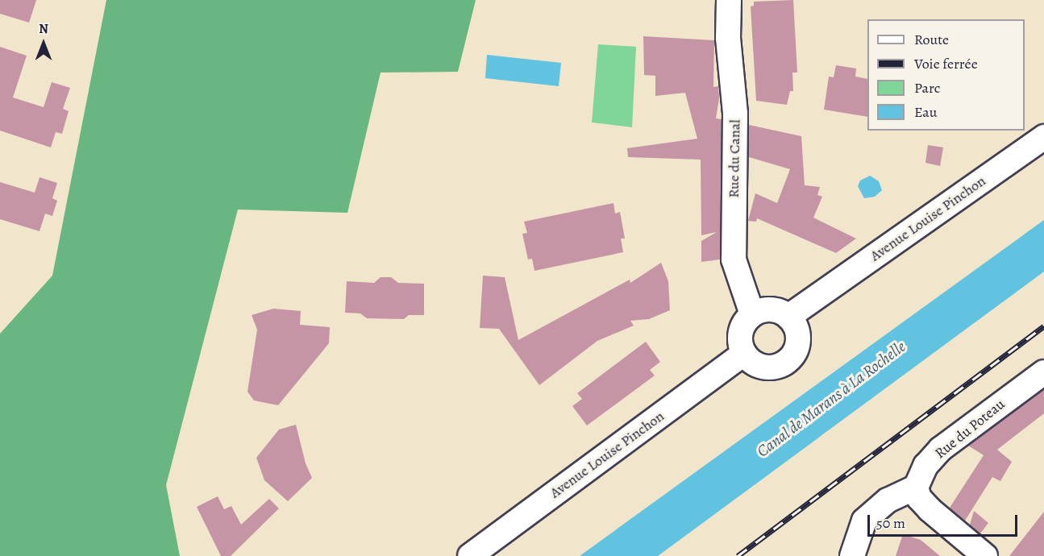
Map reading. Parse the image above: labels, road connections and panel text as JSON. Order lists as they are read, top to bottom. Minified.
{"streets":{"street":["Rue du Canal","Avenue Louise Pinchon","Rue du Poteau"]},"crossings":[["Rue du Canal","Avenue Louise Pinchon"]],"water":["Canal de Marans à La Rochelle"],"legend":["Route","Voie ferrée","Parc","Eau"],"scale_bar":"50 m","north":"top"}
